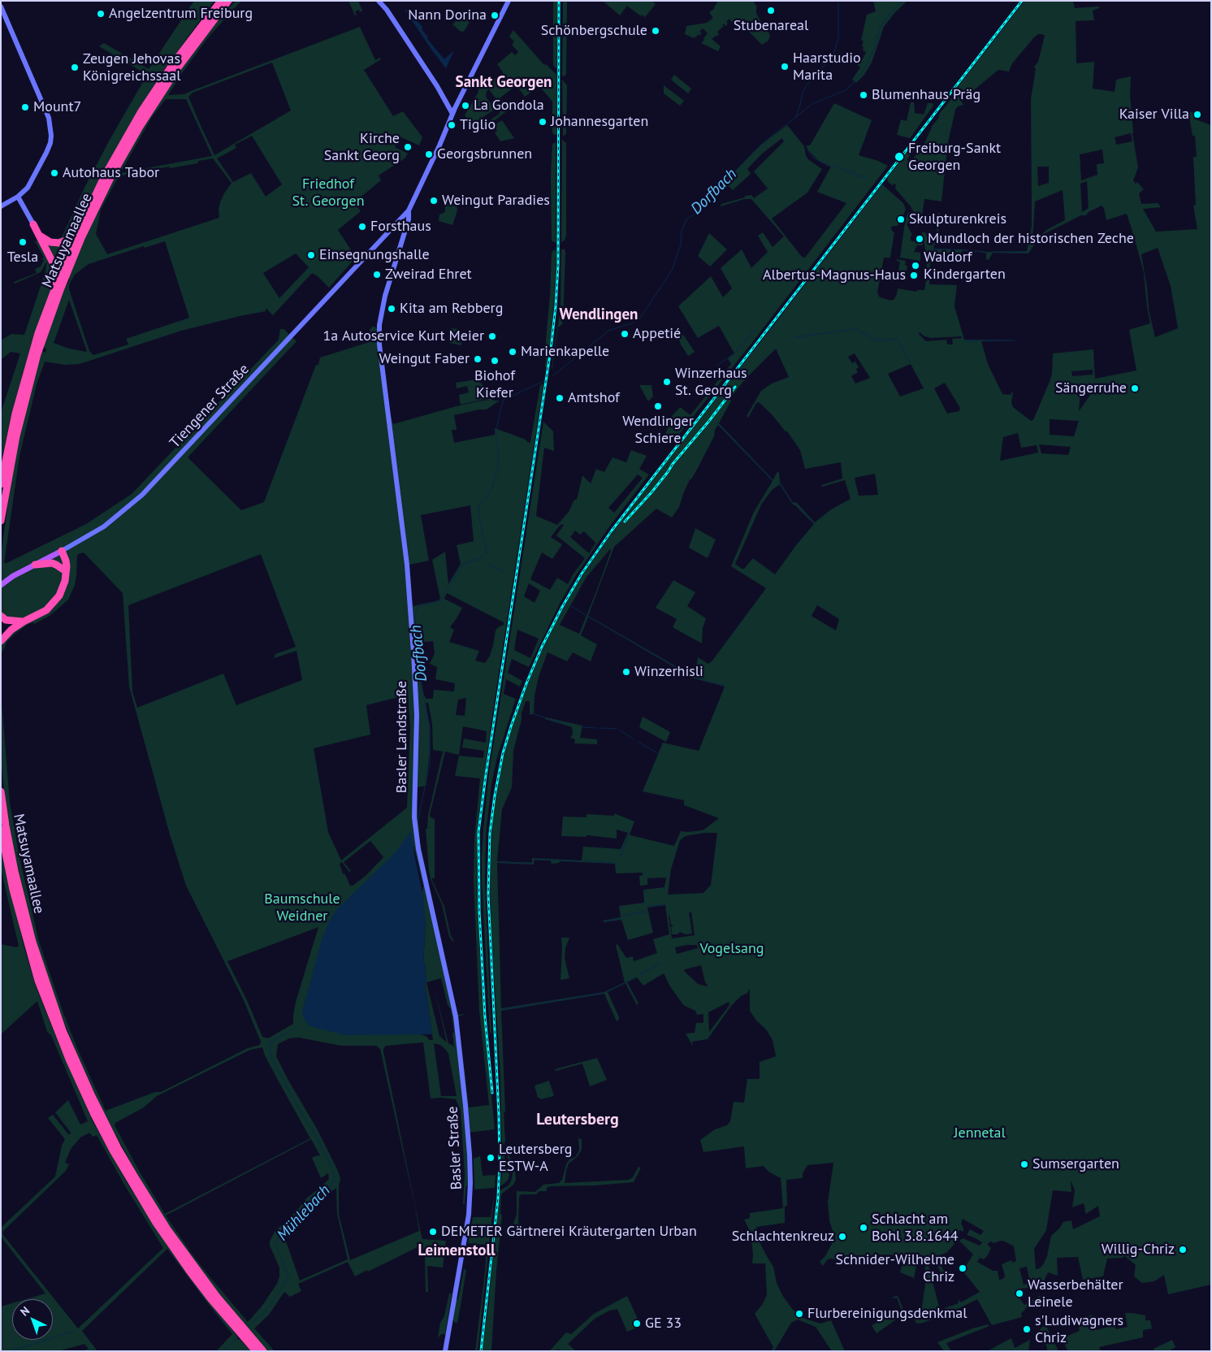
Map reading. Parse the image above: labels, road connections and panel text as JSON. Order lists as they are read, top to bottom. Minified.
{"streets":{"highway":["Matsuyamaallee"],"main road":["Tiengener Straße"],"street":["Basler Landstraße","Basler Straße"]},"crossings":[["Tiengener Straße","Basler Landstraße"],["Basler Landstraße","Basler Straße"]],"districts":["Sankt Georgen","Wendlingen","Leutersberg","Leimenstoll"],"water":["Dorfbach","Mühlebach"],"parks":["Friedhof St. Georgen","Baumschule Weidner","Vogelsang","Jennetal"],"places":["Stubenareal","Angelzentrum Freiburg","Nann Dorina","Schönbergschule","Haarstudio Marita","Zeugen Jehovas Königreichssaal","Blumenhaus Präg","La Gondola","Mount7","Kaiser Villa","Johannesgarten","Tiglio","Kirche Sankt Georg","Georgsbrunnen","Freiburg-Sankt Georgen","Autohaus Tabor","Weingut Paradies","Skulpturenkreis","Forsthaus","Mundloch der historischen Zeche","Tesla","Einsegnungshalle","Waldorf Kindergarten","Zweirad Ehret","Albertus-Magnus-Haus","Kita am Rebberg","Appetié","1a Autoservice Kurt Meier","Marienkapelle","Weingut Faber","Biohof Kiefer","Winzerhaus St. Georg","Sängerruhe","Amtshof","Wendlinger Schiere","Winzerhisli","Leutersberg ESTW-A","Sumsergarten","Schlacht am Bohl 3.8.1644","DEMETER Gärtnerei Kräutergarten Urban","Schlachtenkreuz","Willig-Chriz","Schnider-Wilhelme Chriz","Wasserbehälter Leinele","Flurbereinigungsdenkmal","GE 33","s'Ludiwagners Chriz"],"north":"top left"}
